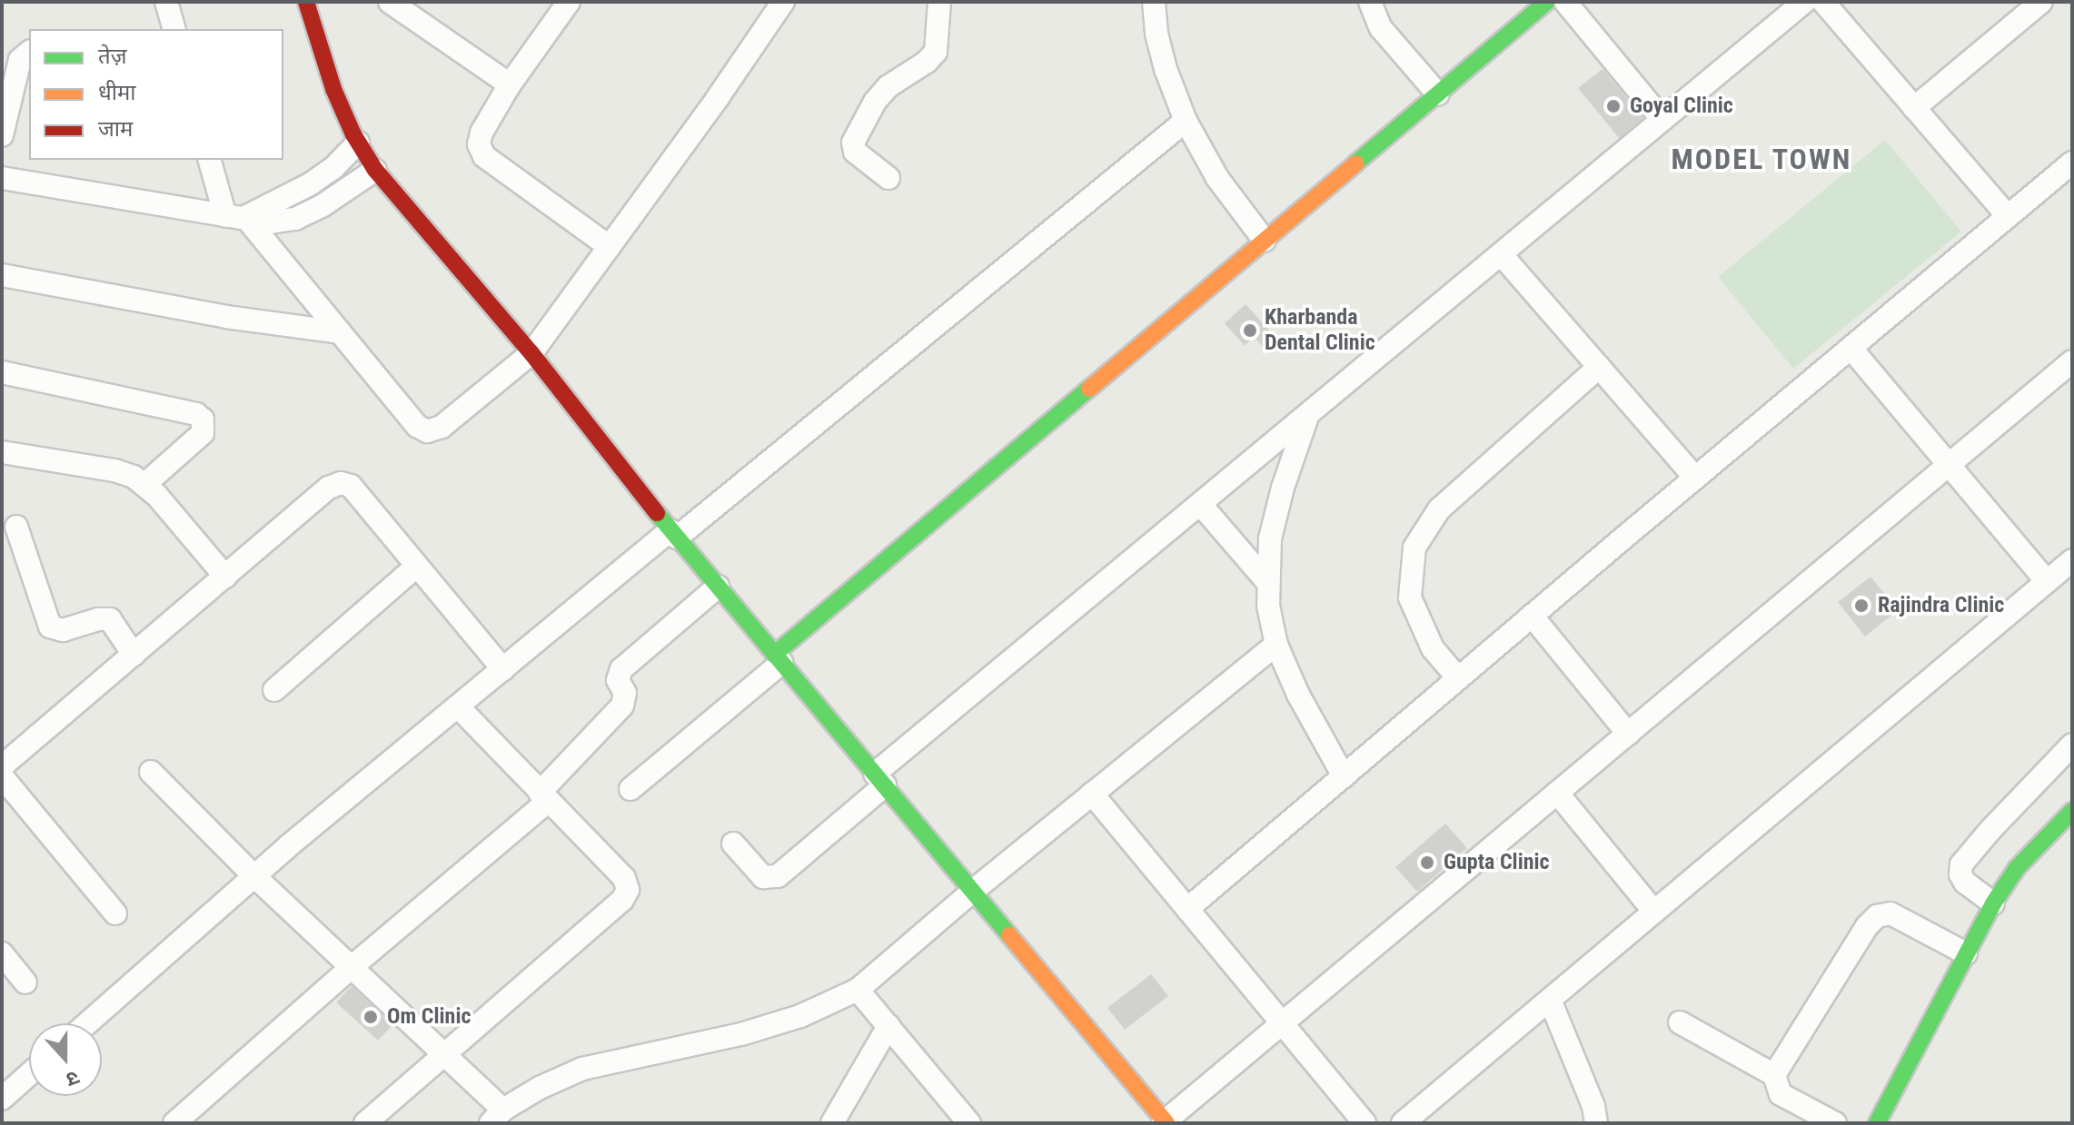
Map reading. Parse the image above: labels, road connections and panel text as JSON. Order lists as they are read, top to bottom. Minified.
{"districts":["MODEL TOWN"],"places":["Goyal Clinic","Kharbanda Dental Clinic","Rajindra Clinic","Gupta Clinic","Om Clinic"],"legend":["तेज़","धीमा","जाम"],"north":"bottom"}
